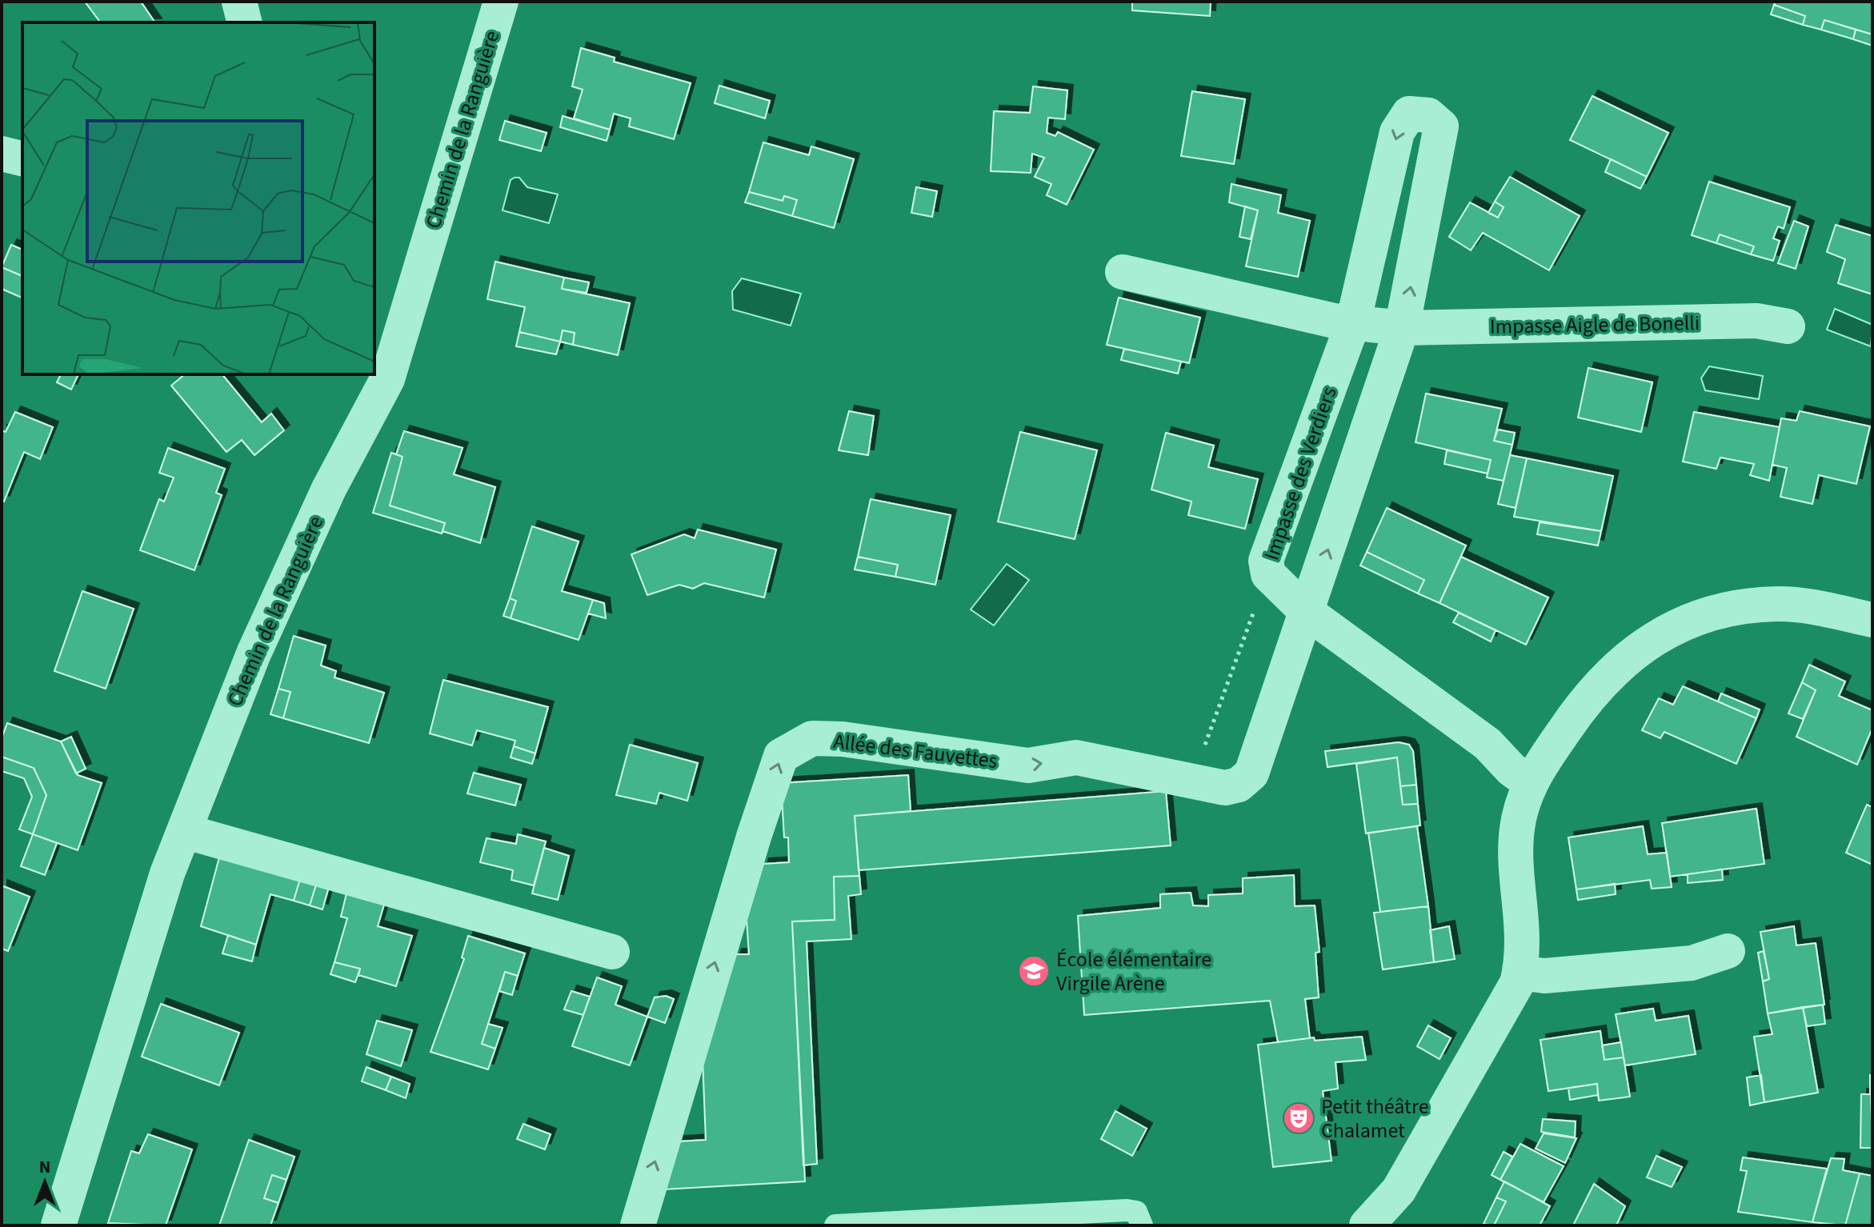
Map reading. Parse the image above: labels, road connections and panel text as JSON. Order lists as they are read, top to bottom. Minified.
{"streets":{"street":["Chemin de la Ranguière","Impasse Aigle de Bonelli","Impasse des Verdiers","Allée des Fauvettes"]},"crossings":[["Impasse Aigle de Bonelli","Impasse des Verdiers"],["Impasse des Verdiers","Allée des Fauvettes"]],"places":{"school or university":["École élémentaire Virgile Arène"],"theatre":["Petit théâtre Chalamet"]},"north":"top"}
